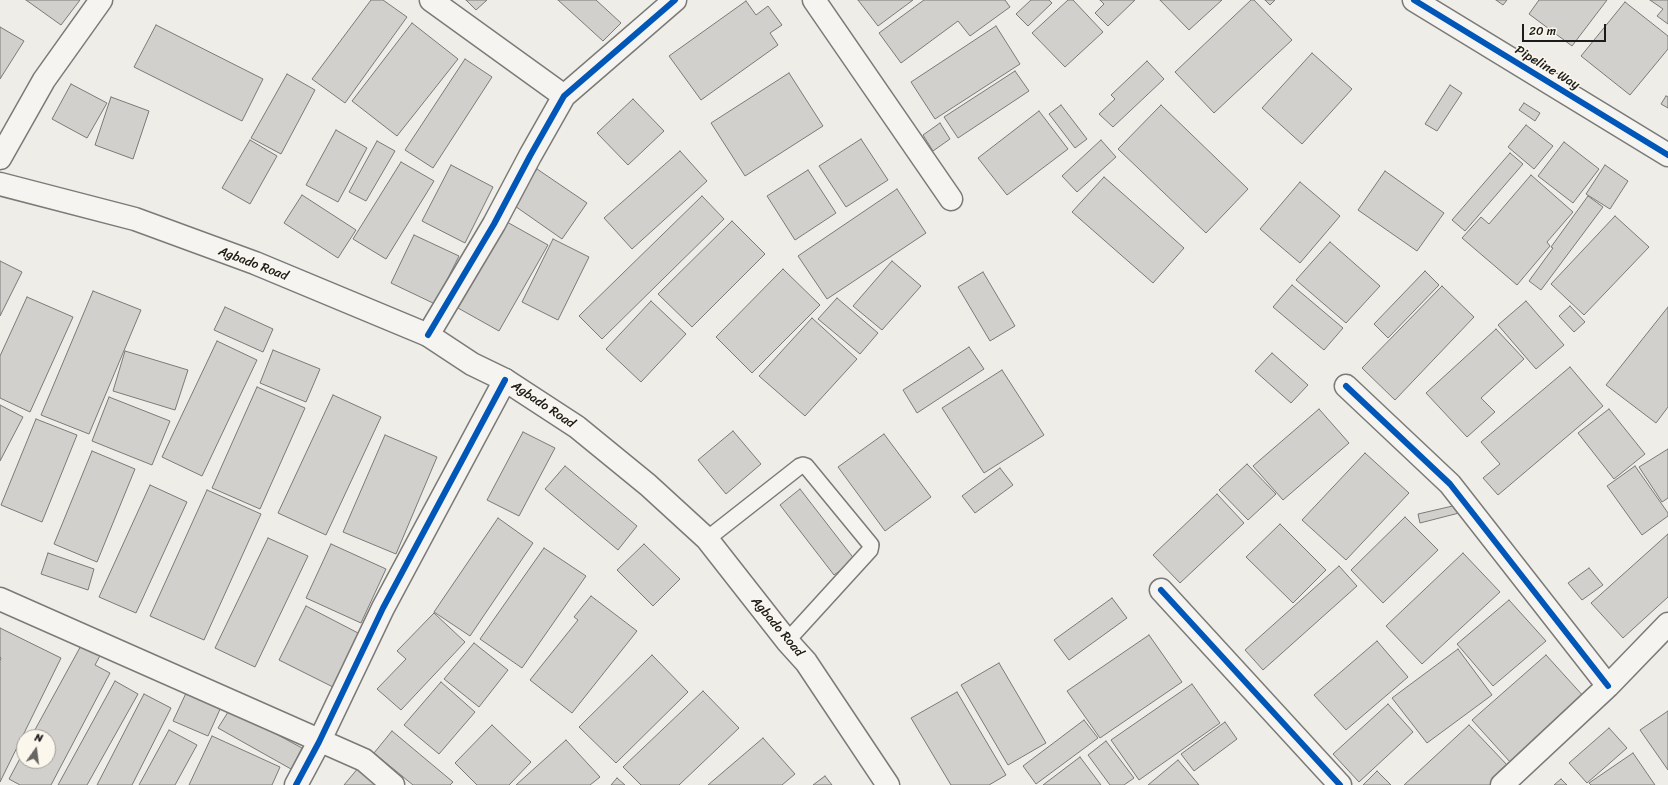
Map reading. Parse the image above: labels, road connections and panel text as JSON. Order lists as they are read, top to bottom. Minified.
{"streets":{"street":["Pipeline Way","Agbado Road"]},"scale_bar":"20 m","north":"top"}
